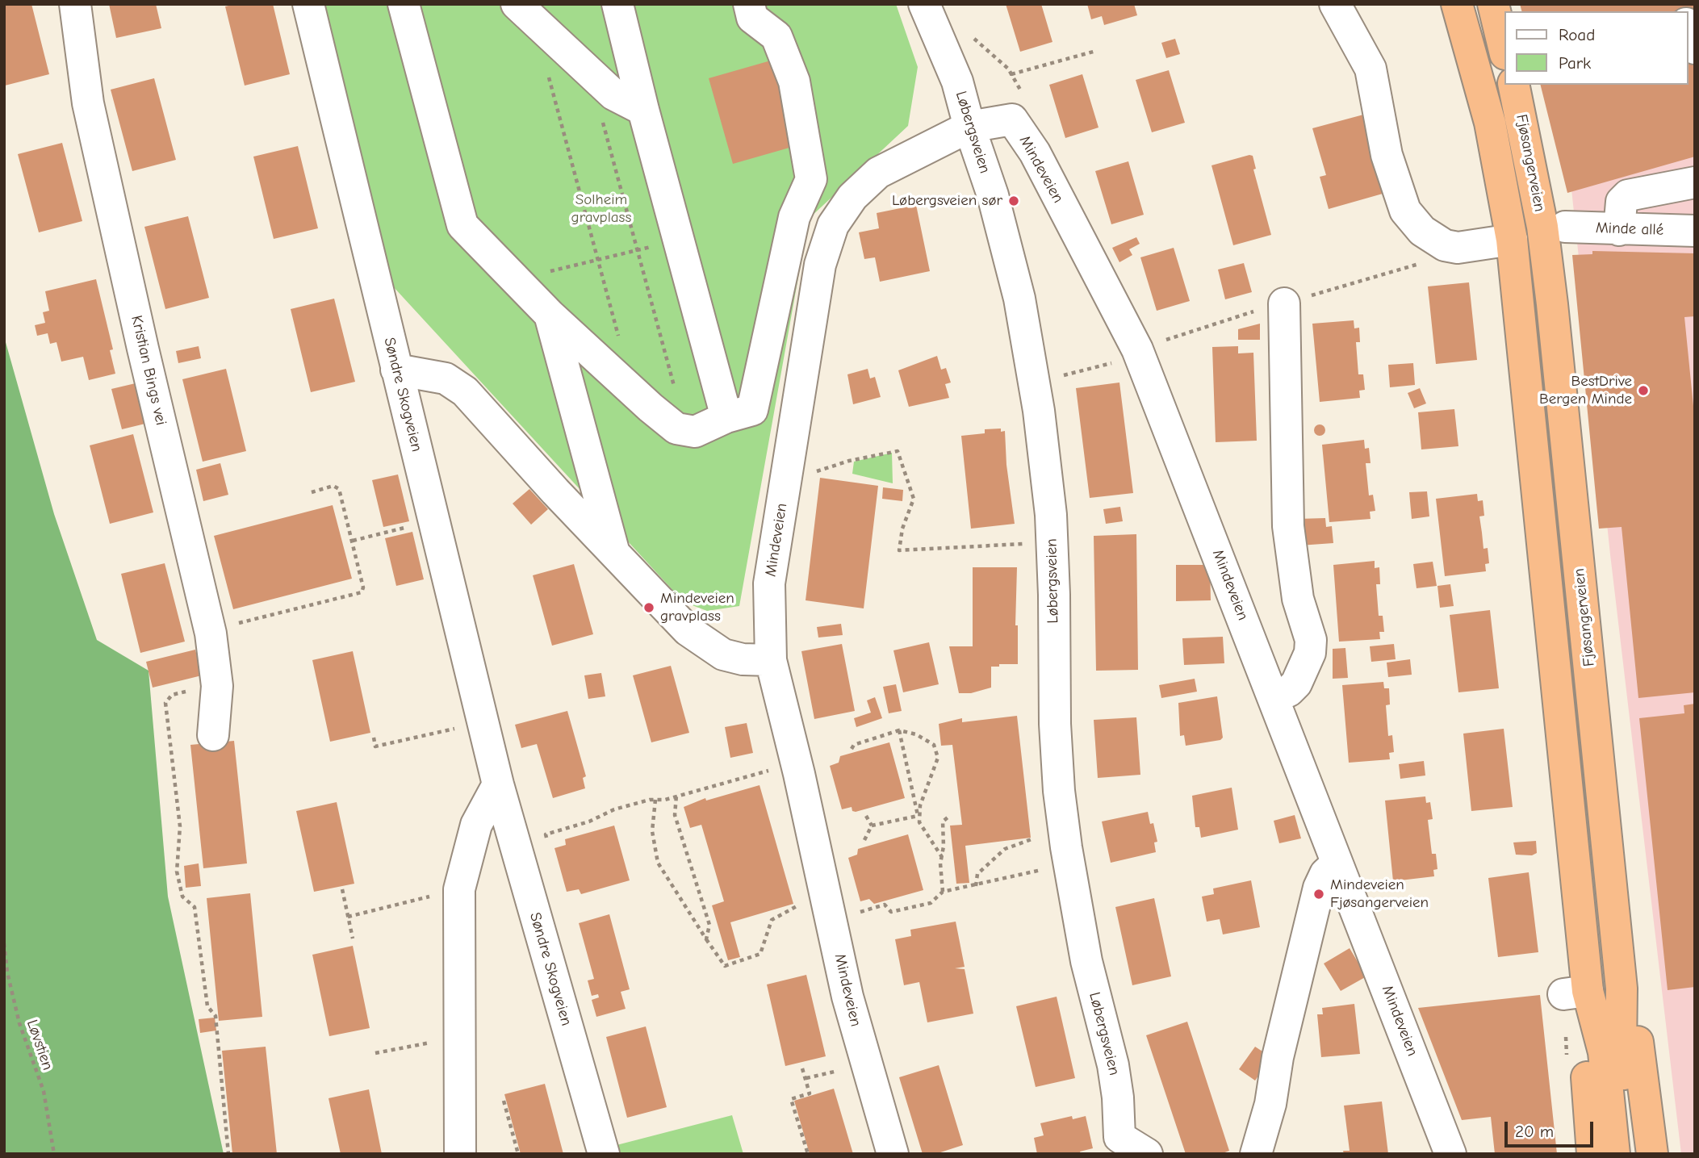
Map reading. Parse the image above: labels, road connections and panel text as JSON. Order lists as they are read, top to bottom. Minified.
{"streets":{"highway":["Fjøsangerveien"],"street":["Løbergsveien","Mindeveien","Minde allé","Kristian Bings vei","Søndre Skogveien"],"path":["Løvstien"]},"crossings":[["Løbergsveien","Mindeveien"]],"parks":["Solheim gravplass"],"places":["Løbergsveien sør","BestDrive Bergen Minde","Mindeveien gravplass","Mindeveien Fjøsangerveien"],"legend":["Road","Park"],"scale_bar":"20 m"}
